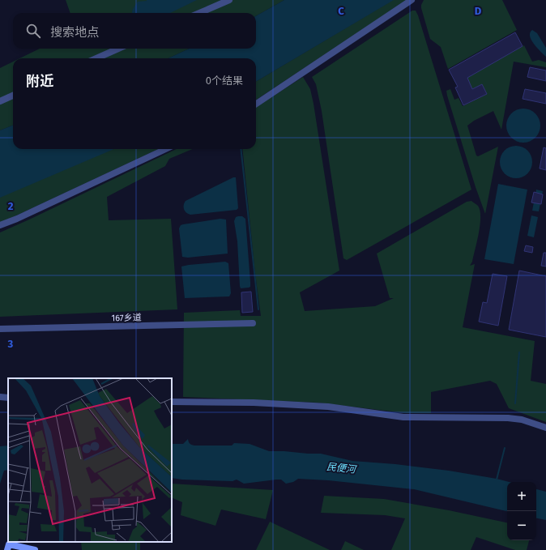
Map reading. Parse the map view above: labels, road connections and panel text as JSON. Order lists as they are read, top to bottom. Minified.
{"streets":{"street":["167乡道"]},"water":["民便河"],"page":{"search":"搜索地点","heading":["附近","0个结果"],"map_buttons":["+","−"]},"grid":{"columns":["C","D"],"rows":["2","3"]}}
